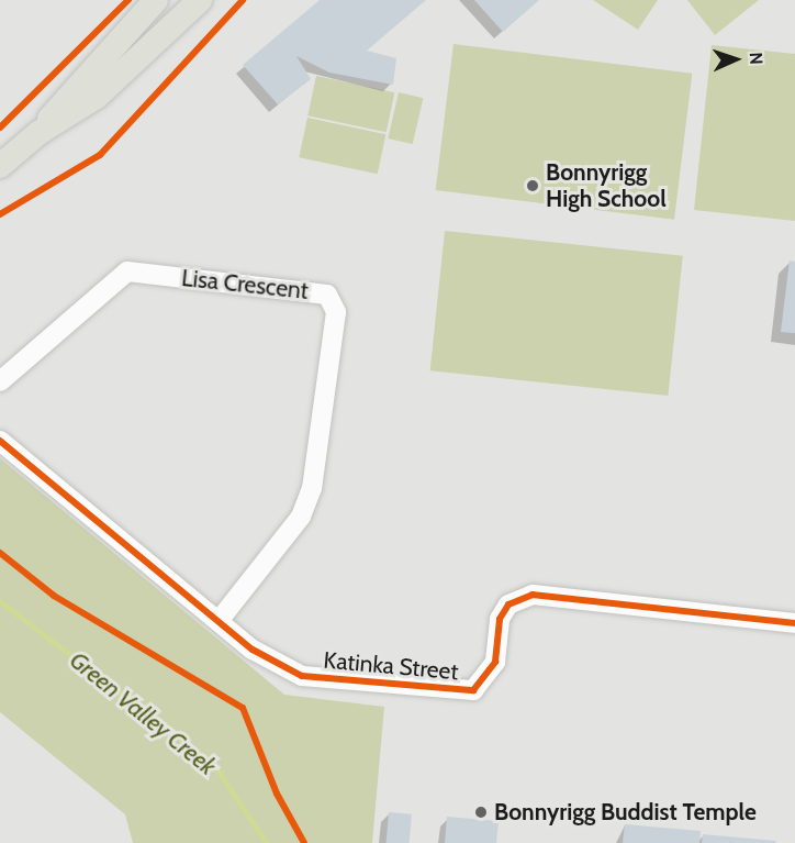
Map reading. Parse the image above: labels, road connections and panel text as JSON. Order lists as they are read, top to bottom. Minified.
{"streets":{"street":["Lisa Crescent","Katinka Street"]},"crossings":[["Lisa Crescent","Katinka Street"]],"water":["Green Valley Creek"],"places":["Bonnyrigg High School","Bonnyrigg Buddist Temple"],"north":"right"}
